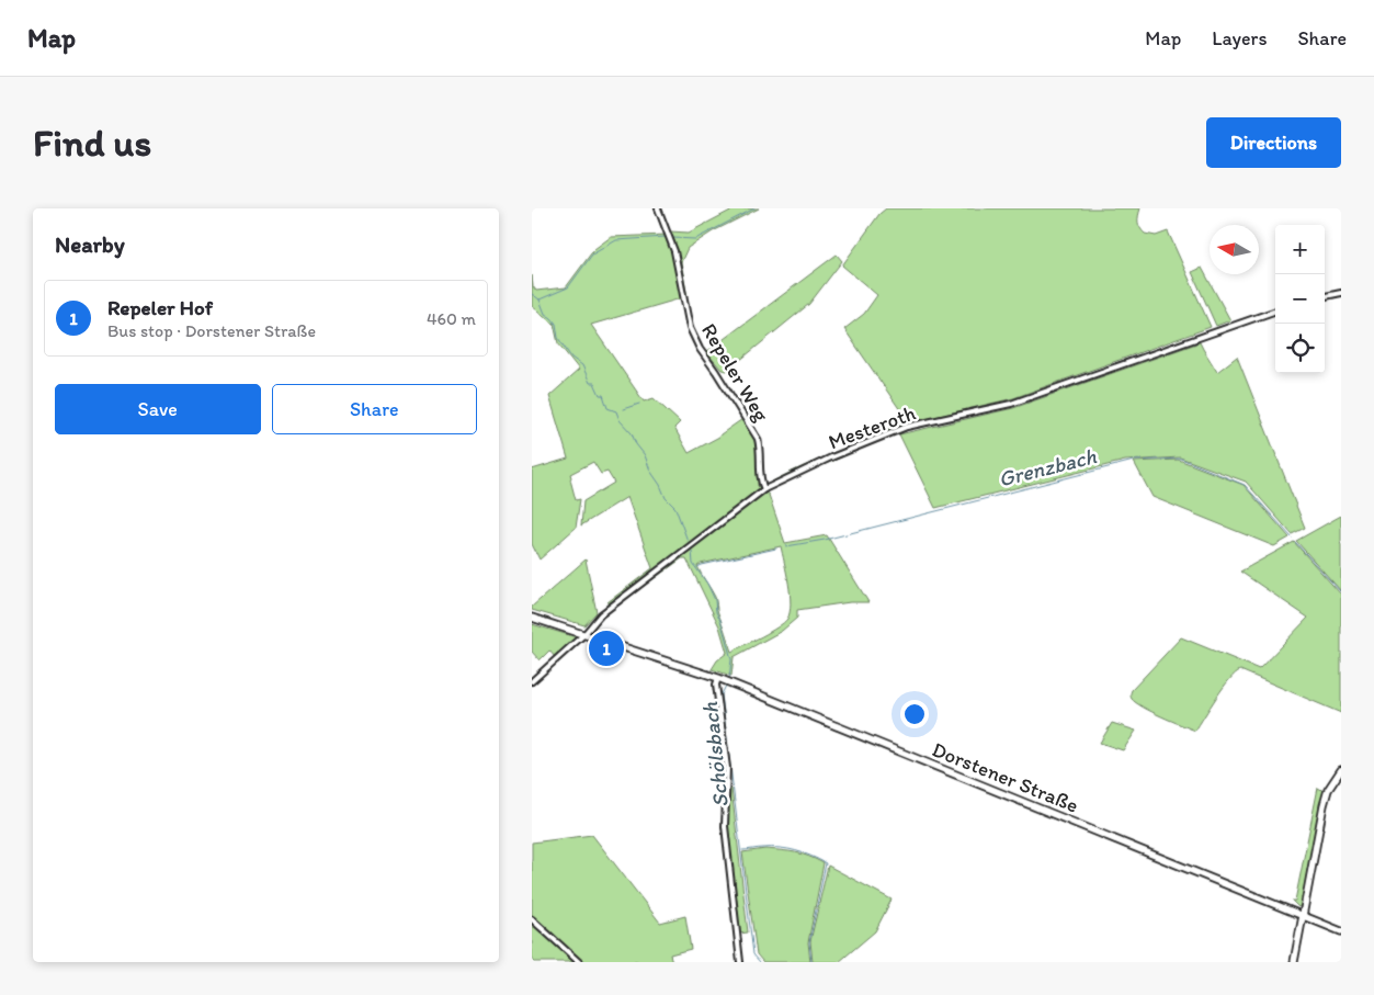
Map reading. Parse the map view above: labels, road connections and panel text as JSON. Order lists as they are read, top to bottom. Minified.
{"streets":{"main road":["Dorstener Straße"],"street":["Repeler Weg","Mesteroth"]},"crossings":[["Repeler Weg","Mesteroth"],["Mesteroth","Dorstener Straße"]],"water":["Grenzbach","Schölsbach"],"north":"left","page":{"header":"Map","nav":["Map","Layers","Share"],"buttons":["Directions",["Save","Share"]],"title":"Find us","heading":"Nearby","map_buttons":["+","−"],"list":[{"mark":"1","name":"Repeler Hof","note":"Bus stop · Dorstener Straße","value":"460 m"}],"pins":"1"}}
